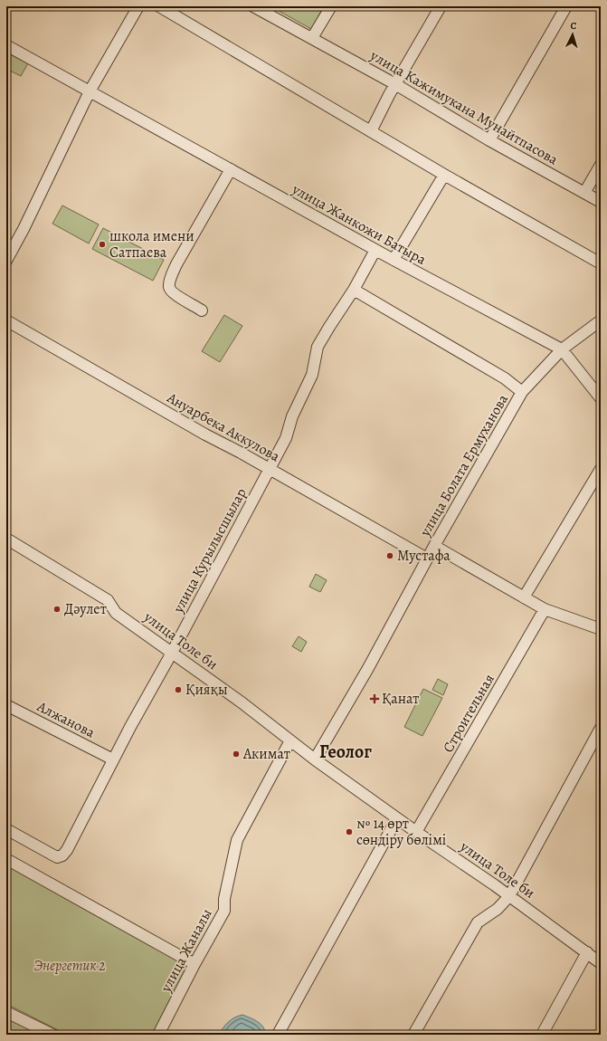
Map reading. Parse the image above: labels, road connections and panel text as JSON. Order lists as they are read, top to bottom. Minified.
{"streets":{"street":["улица Кажимукана Мунайтпасова","улица Жанкожи Батыра","Ануарбека Аккулова","улица Болата Ермуханова","улица Курылысшылар","улица Толе би","Строительная","Алжанова","улица Жаналы"]},"crossings":[["улица Жанкожи Батыра","улица Болата Ермуханова"],["улица Жанкожи Батыра","улица Курылысшылар"],["Ануарбека Аккулова","улица Болата Ермуханова"],["Ануарбека Аккулова","улица Курылысшылар"],["улица Болата Ермуханова","улица Толе би"],["улица Курылысшылар","улица Толе би"],["улица Курылысшылар","Алжанова"],["улица Толе би","Строительная"],["улица Толе би","улица Жаналы"]],"districts":["Геолог"],"parks":["Энергетик 2"],"places":{"other":["школа имени Сатпаева","Мустафа","Дәулет","Қияқы","Акимат","№ 14 өрт сөндіру бөлімі"],"health":["Қанат"]},"north":"top"}
